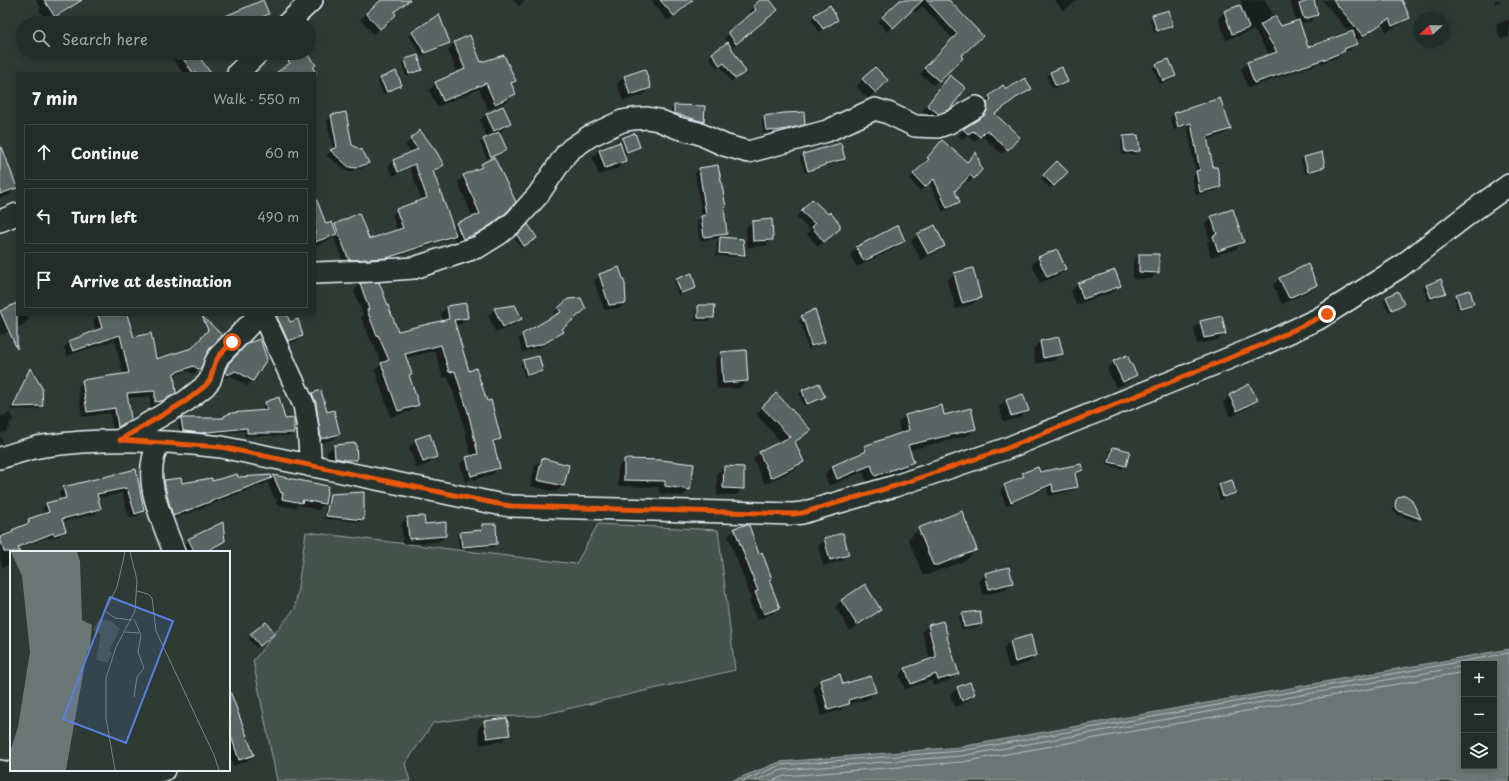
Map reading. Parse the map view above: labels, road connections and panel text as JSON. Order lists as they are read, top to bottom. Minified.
{"north":"left","page":{"search":"Search here","heading":["7 min","Walk · 550 m"],"list":[["Continue","60 m"],["Turn left","490 m"],"Arrive at destination"],"map_buttons":["+","−"]}}
